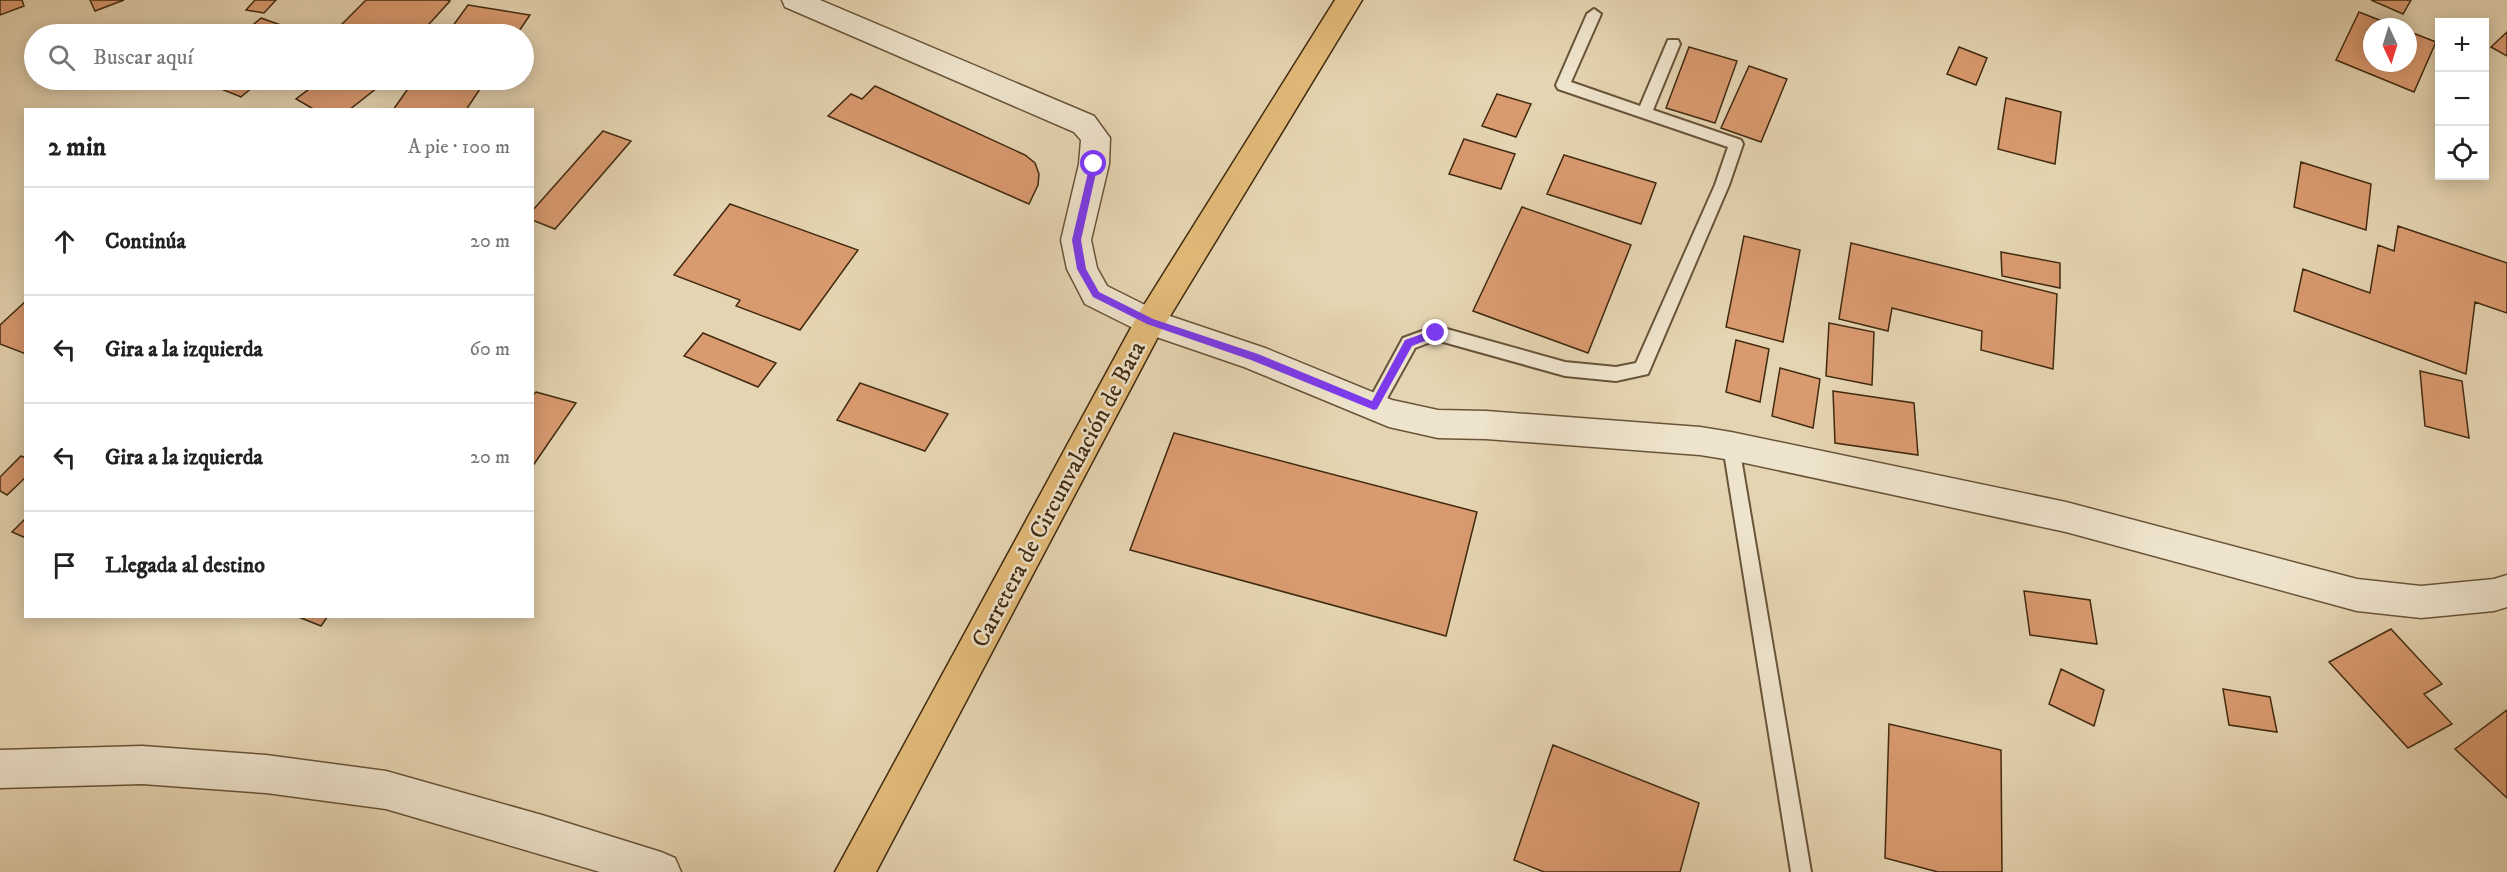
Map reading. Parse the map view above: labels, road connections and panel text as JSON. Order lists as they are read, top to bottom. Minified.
{"streets":{"main road":["Carretera de Circunvalación de Bata"]},"north":"bottom","page":{"map_buttons":["+","−"],"search":"Buscar aquí","heading":["2 min","A pie · 100 m"],"list":[["Continúa","20 m"],["Gira a la izquierda","60 m"],["Gira a la izquierda","20 m"],"Llegada al destino"]}}
